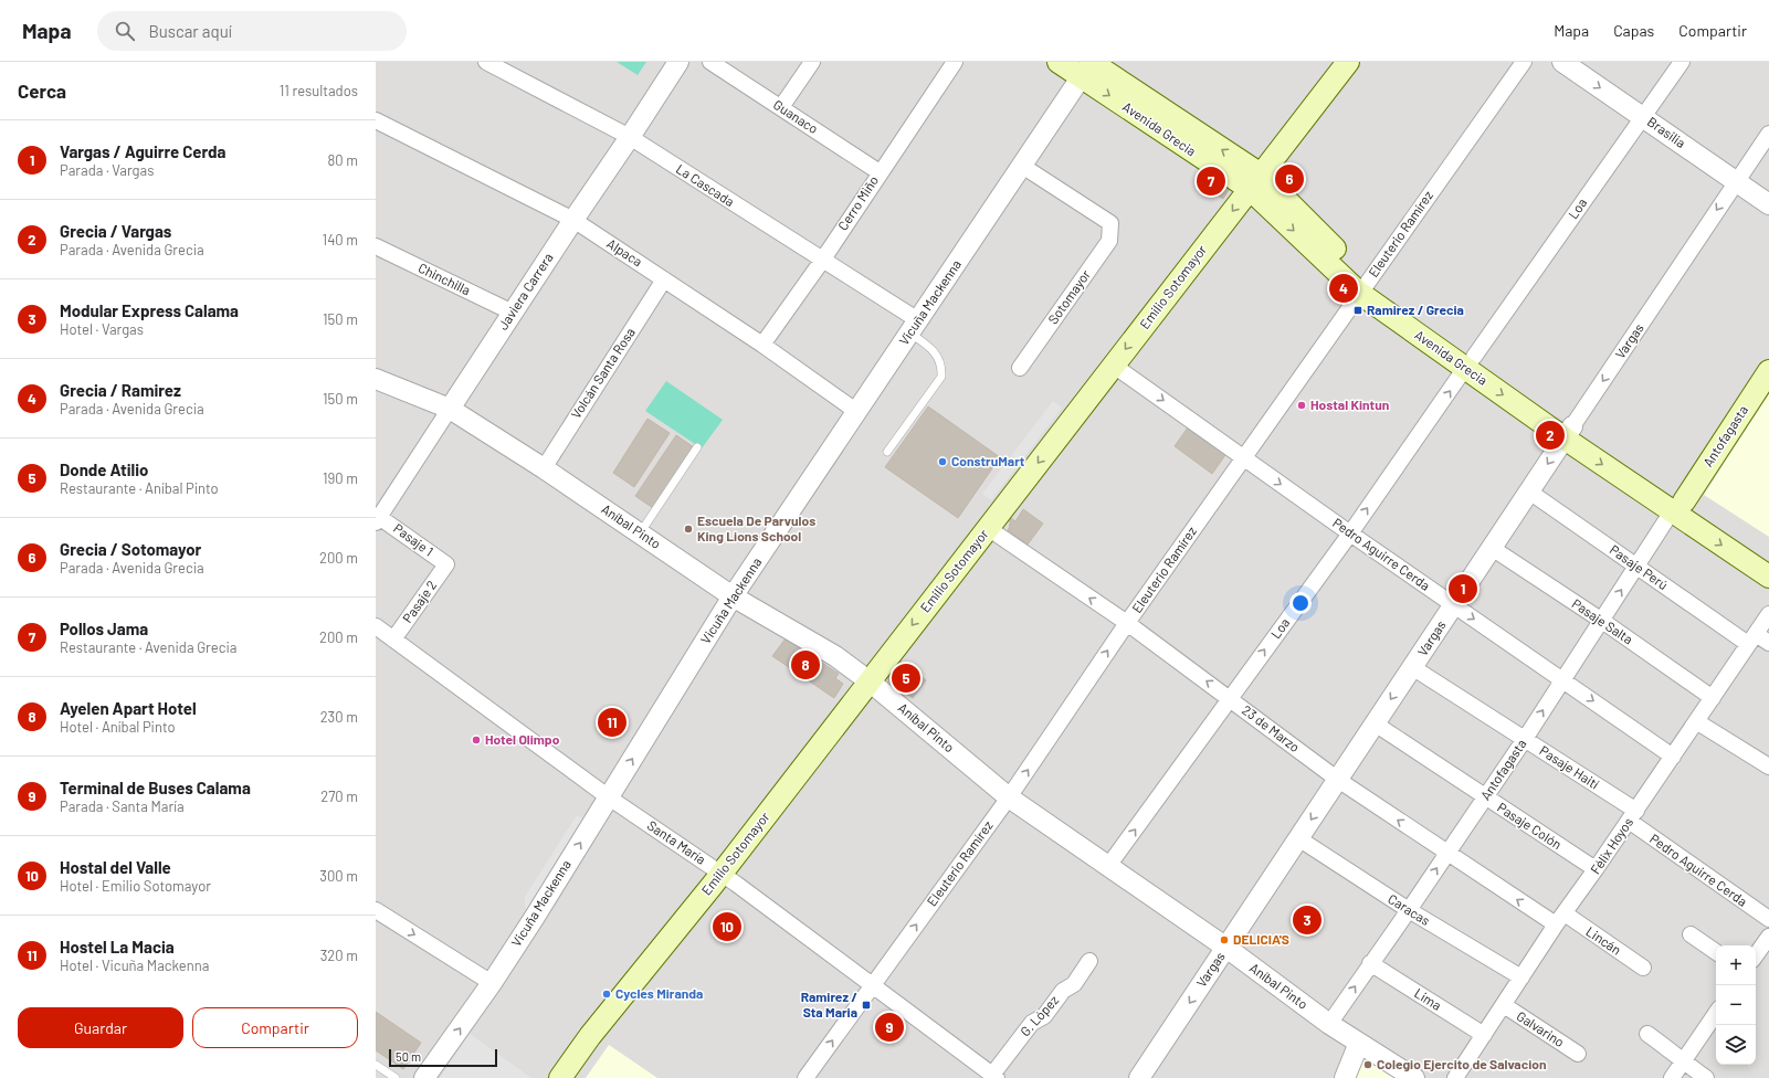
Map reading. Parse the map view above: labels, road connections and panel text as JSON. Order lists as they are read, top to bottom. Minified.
{"streets":{"main road":["Avenida Grecia","Emilio Sotomayor","Antofagasta"],"street":["Guanaco","Brasilia","La Cascada","Cerro Miño","Loa","Eleuterio Ramírez","Alpaca","Chinchilla","Javiera Carrera","Sotomayor","Vicuña Mackenna","Vargas","Volcán Santa Rosa","Aníbal Pinto","Pasaje 1","Pedro Aguirre Cerda","Pasaje Perú","Pasaje 2","Pasaje Salta","23 de Marzo","Pasaje Haití","Pasaje Colón","Santa María","Félix Hoyos","Caracas","Lincán","Lima","G. López","Galvarino"]},"crossings":[["Guanaco","Cerro Miño"],["Avenida Grecia","Loa"],["Avenida Grecia","Eleuterio Ramírez"],["Avenida Grecia","Emilio Sotomayor"],["Avenida Grecia","Vicuña Mackenna"],["Avenida Grecia","Vargas"],["Avenida Grecia","Antofagasta"],["Brasilia","Loa"],["Brasilia","Vargas"],["La Cascada","Cerro Miño"],["La Cascada","Javiera Carrera"],["La Cascada","Vicuña Mackenna"],["Cerro Miño","Alpaca"],["Loa","Aníbal Pinto"],["Loa","Pedro Aguirre Cerda"],["Loa","23 de Marzo"],["Eleuterio Ramírez","Aníbal Pinto"],["Eleuterio Ramírez","Pedro Aguirre Cerda"],["Eleuterio Ramírez","23 de Marzo"],["Eleuterio Ramírez","Santa María"],["Alpaca","Javiera Carrera"],["Alpaca","Vicuña Mackenna"],["Alpaca","Volcán Santa Rosa"],["Chinchilla","Javiera Carrera"],["Emilio Sotomayor","Aníbal Pinto"],["Emilio Sotomayor","Pedro Aguirre Cerda"],["Emilio Sotomayor","23 de Marzo"],["Emilio Sotomayor","Santa María"],["Javiera Carrera","Aníbal Pinto"],["Javiera Carrera","Pasaje 1"],["Sotomayor","Vicuña Mackenna"],["Vicuña Mackenna","Aníbal Pinto"],["Vicuña Mackenna","Santa María"],["Vargas","Aníbal Pinto"],["Vargas","Pedro Aguirre Cerda"],["Vargas","Pasaje Perú"],["Vargas","Pasaje Salta"],["Vargas","23 de Marzo"],["Vargas","Pasaje Haití"],["Vargas","Pasaje Colón"],["Vargas","Caracas"],["Volcán Santa Rosa","Aníbal Pinto"],["Antofagasta","Aníbal Pinto"],["Antofagasta","Pedro Aguirre Cerda"],["Antofagasta","Pasaje Perú"],["Antofagasta","Pasaje Salta"],["Antofagasta","23 de Marzo"],["Antofagasta","Pasaje Haití"],["Antofagasta","Pasaje Colón"],["Antofagasta","Caracas"],["Antofagasta","Lima"],["Pasaje 1","Pasaje 2"],["Pedro Aguirre Cerda","Pasaje Haití"],["Pedro Aguirre Cerda","Félix Hoyos"],["Pasaje Perú","Félix Hoyos"],["Pasaje 2","Santa María"],["Pasaje Salta","Félix Hoyos"],["23 de Marzo","Félix Hoyos"],["23 de Marzo","Lincán"],["Pasaje Haití","Félix Hoyos"],["Pasaje Colón","Félix Hoyos"],["Santa María","G. López"],["Félix Hoyos","Caracas"],["Félix Hoyos","Lincán"],["Félix Hoyos","Lima"],["Félix Hoyos","Galvarino"]],"one_way":["Brasilia","Loa","Eleuterio Ramírez","Emilio Sotomayor","Vicuña Mackenna","Vargas","Antofagasta","Pedro Aguirre Cerda","23 de Marzo"],"places":{"transit":["Ramirez / Grecia","Ramirez / Sta Maria"],"other":["Hostal Kintun","ConstruMart","Escuela De Parvulos King Lions School","Hotel Olimpo","DELICIA'S","Cycles Miranda","Colegio Ejercito de Salvacion"]},"scale_bar":"50 m","page":{"header":"Mapa","search":"Buscar aquí","nav":["Mapa","Capas","Compartir"],"heading":["Cerca","11 resultados"],"list":[{"mark":"1","name":"Vargas / Aguirre Cerda","note":"Parada · Vargas","value":"80 m"},{"mark":"2","name":"Grecia / Vargas","note":"Parada · Avenida Grecia","value":"140 m"},{"mark":"3","name":"Modular Express Calama","note":"Hotel · Vargas","value":"150 m"},{"mark":"4","name":"Grecia / Ramirez","note":"Parada · Avenida Grecia","value":"150 m"},{"mark":"5","name":"Donde Atilio","note":"Restaurante · Aníbal Pinto","value":"190 m"},{"mark":"6","name":"Grecia / Sotomayor","note":"Parada · Avenida Grecia","value":"200 m"},{"mark":"7","name":"Pollos Jama","note":"Restaurante · Avenida Grecia","value":"200 m"},{"mark":"8","name":"Ayelen Apart Hotel","note":"Hotel · Aníbal Pinto","value":"230 m"},{"mark":"9","name":"Terminal de Buses Calama","note":"Parada · Santa María","value":"270 m"},{"mark":"10","name":"Hostal del Valle","note":"Hotel · Emilio Sotomayor","value":"300 m"},{"mark":"11","name":"Hostel La Macia","note":"Hotel · Vicuña Mackenna","value":"320 m"}],"pins":["6","7","4","2","1","8","5","11","3","10","9"],"map_buttons":["+","−"],"buttons":["Guardar","Compartir"],"scale":"50 m"}}
